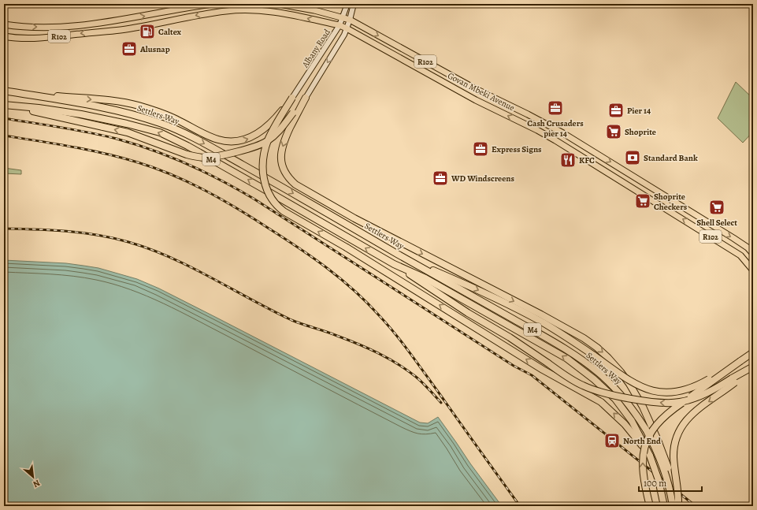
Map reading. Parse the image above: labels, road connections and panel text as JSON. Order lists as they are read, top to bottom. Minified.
{"streets":{"highway":["Settlers Way","M4"],"main road":["R102","Albany Road","Govan Mbeki Avenue"]},"crossings":[["Albany Road","Govan Mbeki Avenue"]],"places":{"fuel station":["Caltex"],"office":["Alusnap","Cash Crusaders pier 14","Pier 14","Express Signs","WD Windscreens"],"supermarket":["Shoprite","Shoprite Checkers","Shell Select"],"bank":["Standard Bank"],"restaurant":["KFC"],"station":["North End"]},"scale_bar":"100 m","north":"bottom right"}
